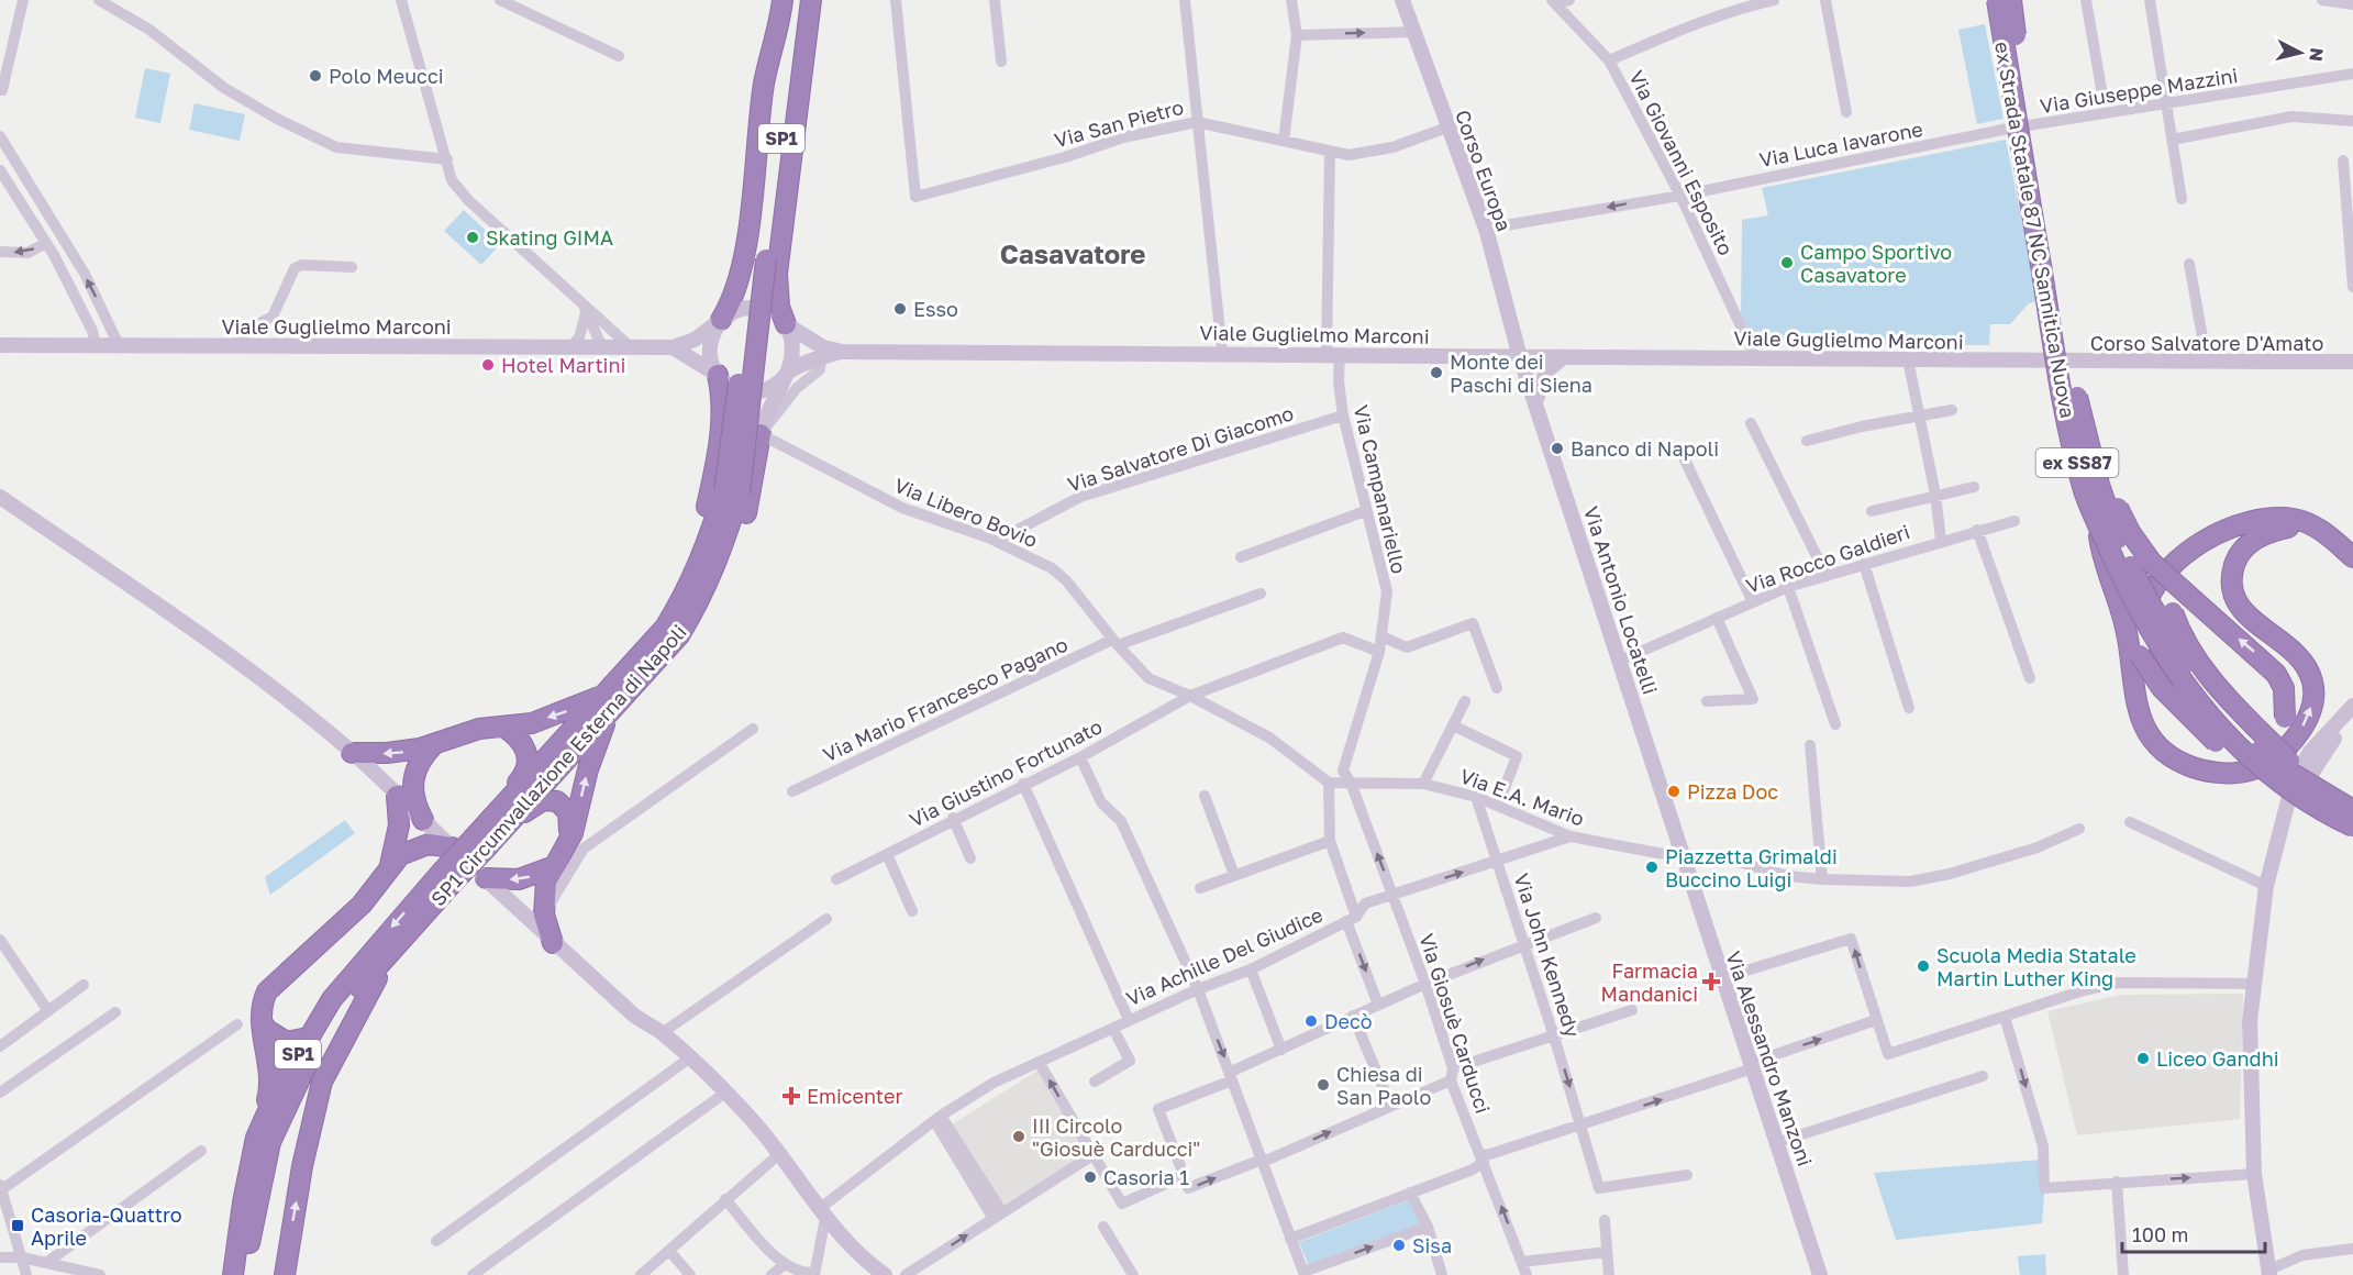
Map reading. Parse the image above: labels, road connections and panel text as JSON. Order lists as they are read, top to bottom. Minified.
{"streets":{"highway":["SP1","ex Strada Statale 87 NC Sannitica Nuova","ex SS87","SP1 Circumvallazione Esterna di Napoli"],"street":["Via Giuseppe Mazzini","Via San Pietro","Via Luca Iavarone","Via Giovanni Esposito","Corso Europa","Viale Guglielmo Marconi","Corso Salvatore D'Amato","Via Salvatore Di Giacomo","Via Campanariello","Via Libero Bovio","Via Rocco Galdieri","Via Antonio Locatelli","Via Mario Francesco Pagano","Via Giustino Fortunato","Via E.A. Mario","Via John Kennedy","Via Achille Del Giudice","Via Giosuè Carducci","Via Alessandro Manzoni"]},"crossings":[["Via Giuseppe Mazzini","Via Luca Iavarone"],["Via San Pietro","Corso Europa"],["Via San Pietro","Via Campanariello"],["Via Luca Iavarone","Via Giovanni Esposito"],["Via Luca Iavarone","Corso Europa"],["Via Giovanni Esposito","Viale Guglielmo Marconi"],["Corso Europa","Viale Guglielmo Marconi"],["Corso Europa","Via Antonio Locatelli"],["Viale Guglielmo Marconi","Corso Salvatore D'Amato"],["Viale Guglielmo Marconi","Via Campanariello"],["Viale Guglielmo Marconi","Via Antonio Locatelli"],["Via Salvatore Di Giacomo","Via Campanariello"],["Via Salvatore Di Giacomo","Via Libero Bovio"],["Via Campanariello","Via Giustino Fortunato"],["Via Campanariello","Via E.A. Mario"],["Via Campanariello","Via Giosuè Carducci"],["Via Libero Bovio","Via Mario Francesco Pagano"],["Via Libero Bovio","Via Giustino Fortunato"],["Via Rocco Galdieri","Via Antonio Locatelli"],["Via Antonio Locatelli","Via E.A. Mario"],["Via Antonio Locatelli","Via Alessandro Manzoni"],["Via E.A. Mario","Via John Kennedy"],["Via E.A. Mario","Via Achille Del Giudice"],["Via E.A. Mario","Via Giosuè Carducci"],["Via E.A. Mario","Via Alessandro Manzoni"],["Via John Kennedy","Via Achille Del Giudice"],["Via Achille Del Giudice","Via Giosuè Carducci"]],"one_way":["Via Luca Iavarone"],"districts":["Casavatore"],"places":{"other":["Polo Meucci","Skating GIMA","Campo Sportivo Casavatore","Esso","Hotel Martini","Monte dei Paschi di Siena","Banco di Napoli","Pizza Doc","Piazzetta Grimaldi Buccino Luigi","Scuola Media Statale Martin Luther King","Decò","Liceo Gandhi","Chiesa di San Paolo","III Circolo \"Giosuè Carducci\"","Casoria 1","Sisa"],"health":["Farmacia Mandanici","Emicenter"],"transit":["Casoria-Quattro Aprile"]},"scale_bar":"100 m","north":"right"}
